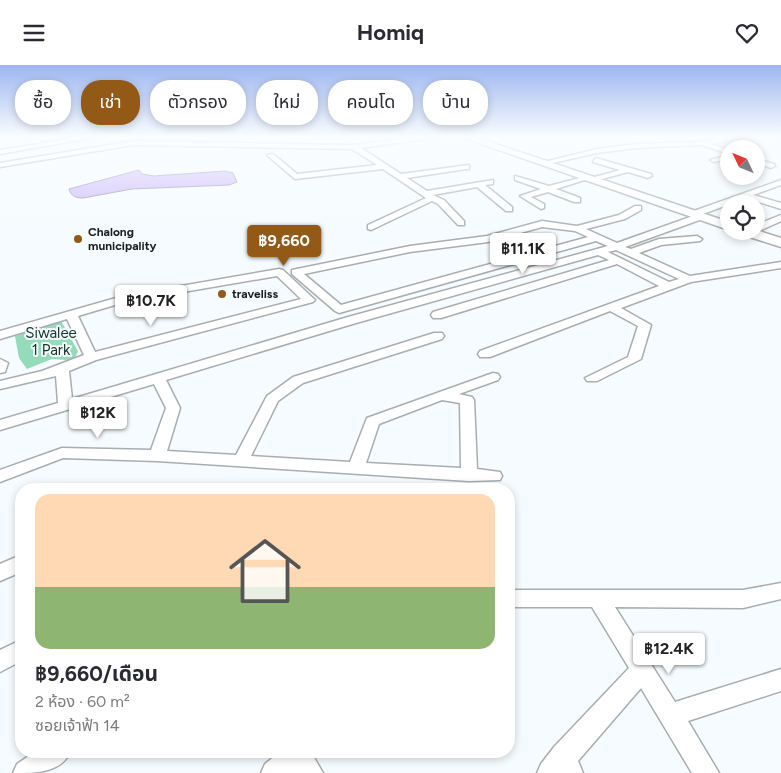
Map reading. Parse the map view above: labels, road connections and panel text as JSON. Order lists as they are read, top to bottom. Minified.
{"parks":["Siwalee 1 Park"],"places":["Chalong municipality","traveliss"],"north":"top left","page":{"header":"Homiq","chip":["ซื้อ","เช่า","ตัวกรอง","ใหม่","คอนโด","บ้าน"],"price":["฿9,660","฿11.1K","฿10.7K","฿12K","฿12.4K"],"list":[{"name":"฿9,660/เดือน","note":"2 ห้อง · 60 m² · ซอยเจ้าฟ้า 14"}]}}
